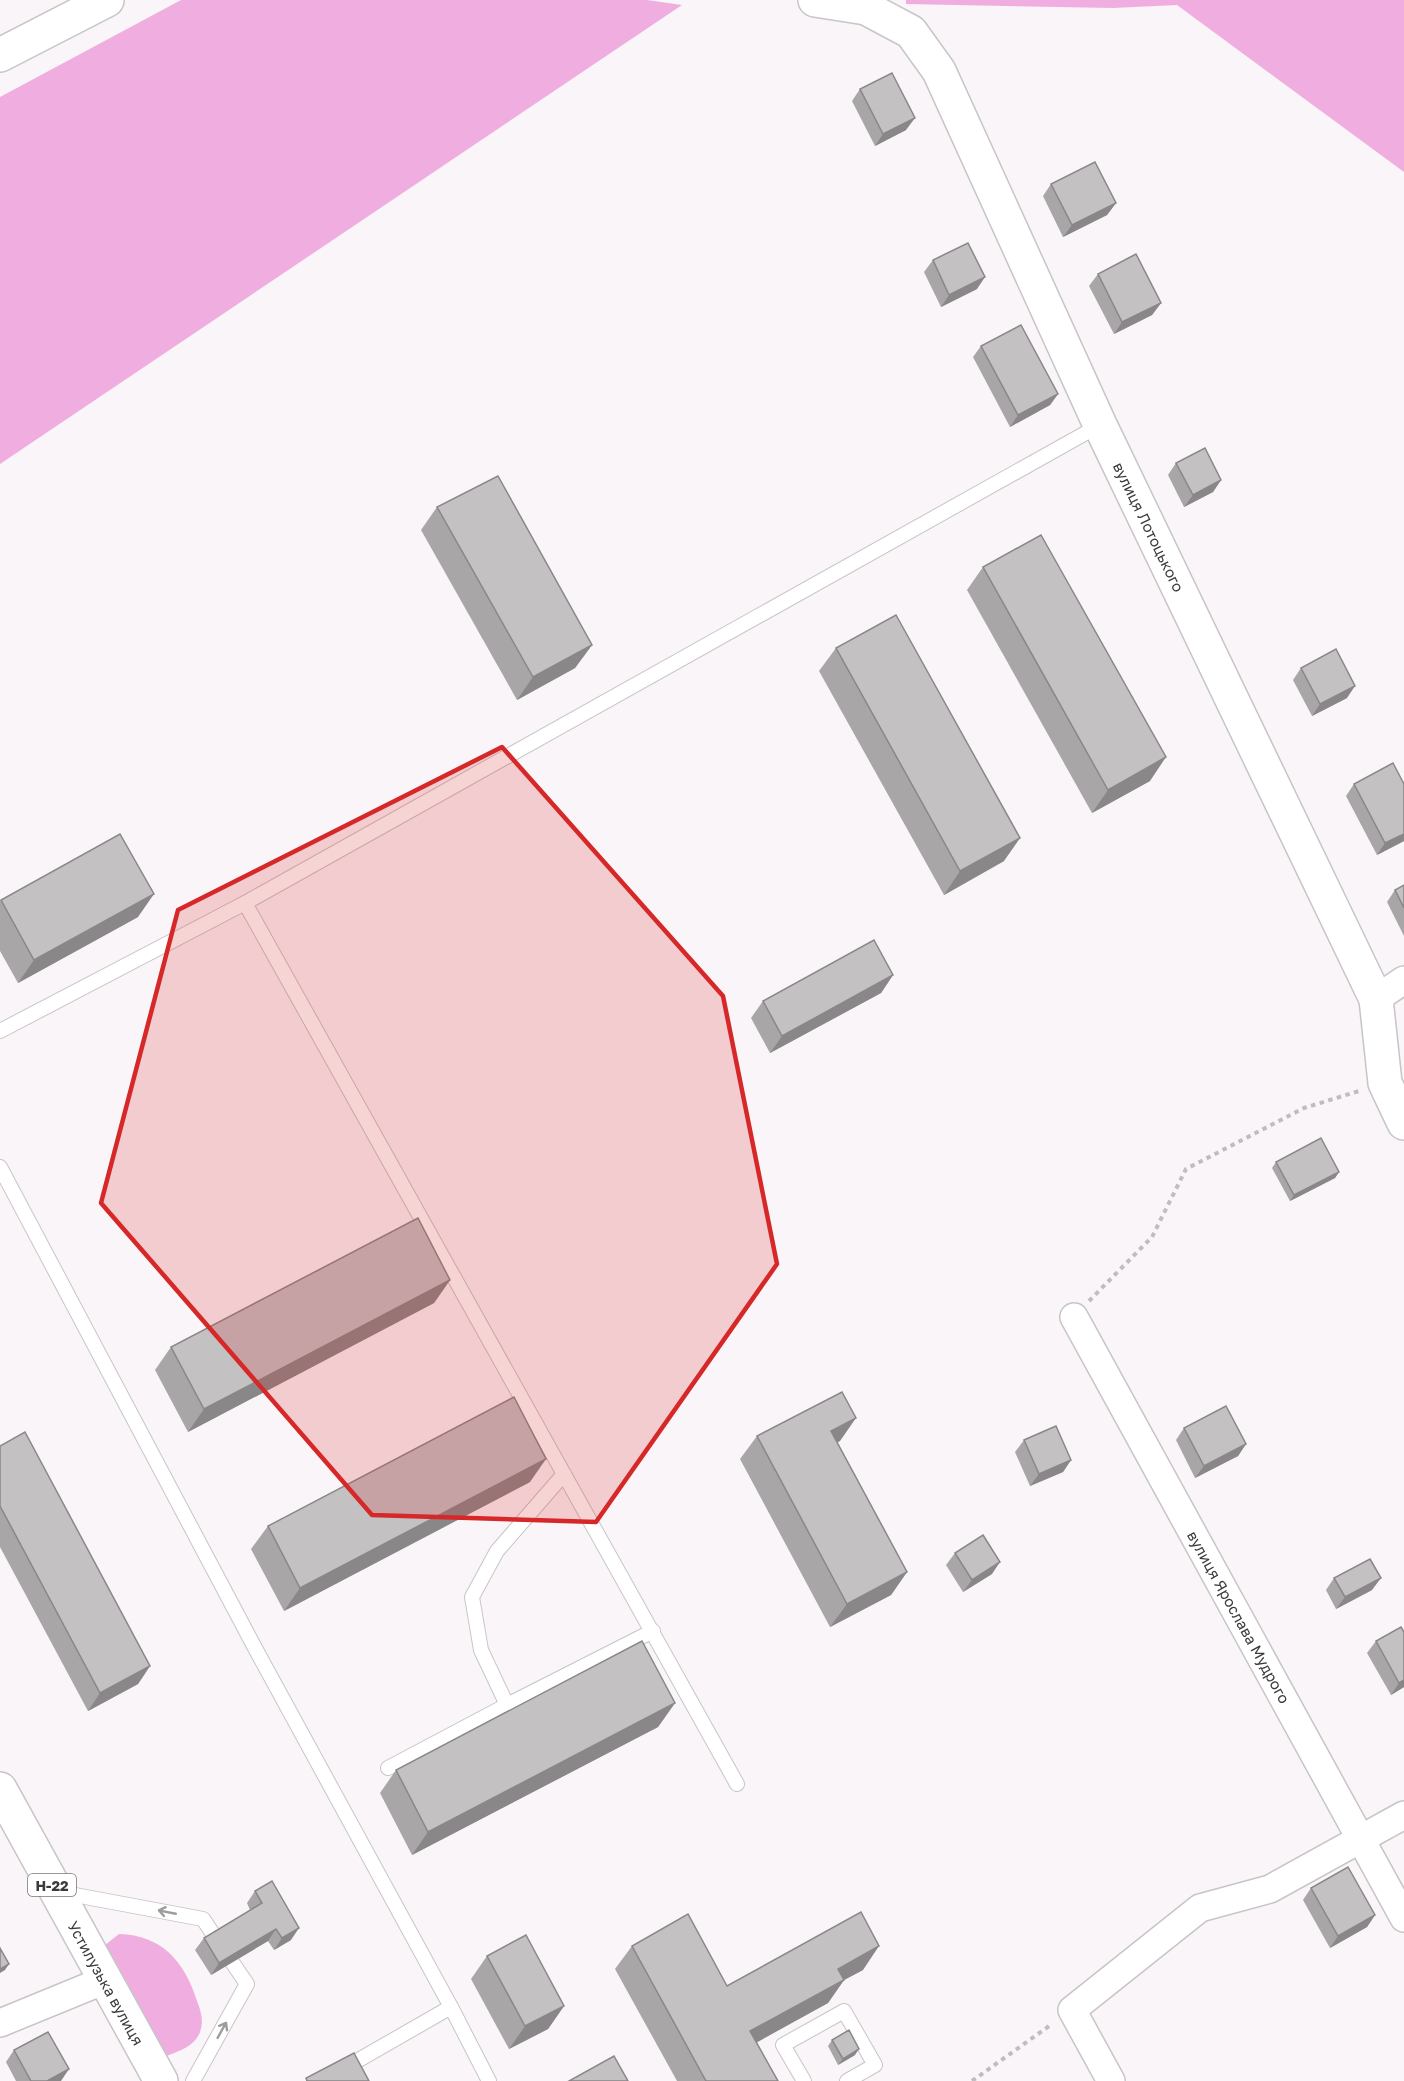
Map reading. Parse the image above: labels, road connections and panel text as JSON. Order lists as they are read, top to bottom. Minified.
{"streets":{"street":["вулиця Лотоцького","вулиця Ярослава Мудрого","Н-22","Устилузька вулиця"]}}
